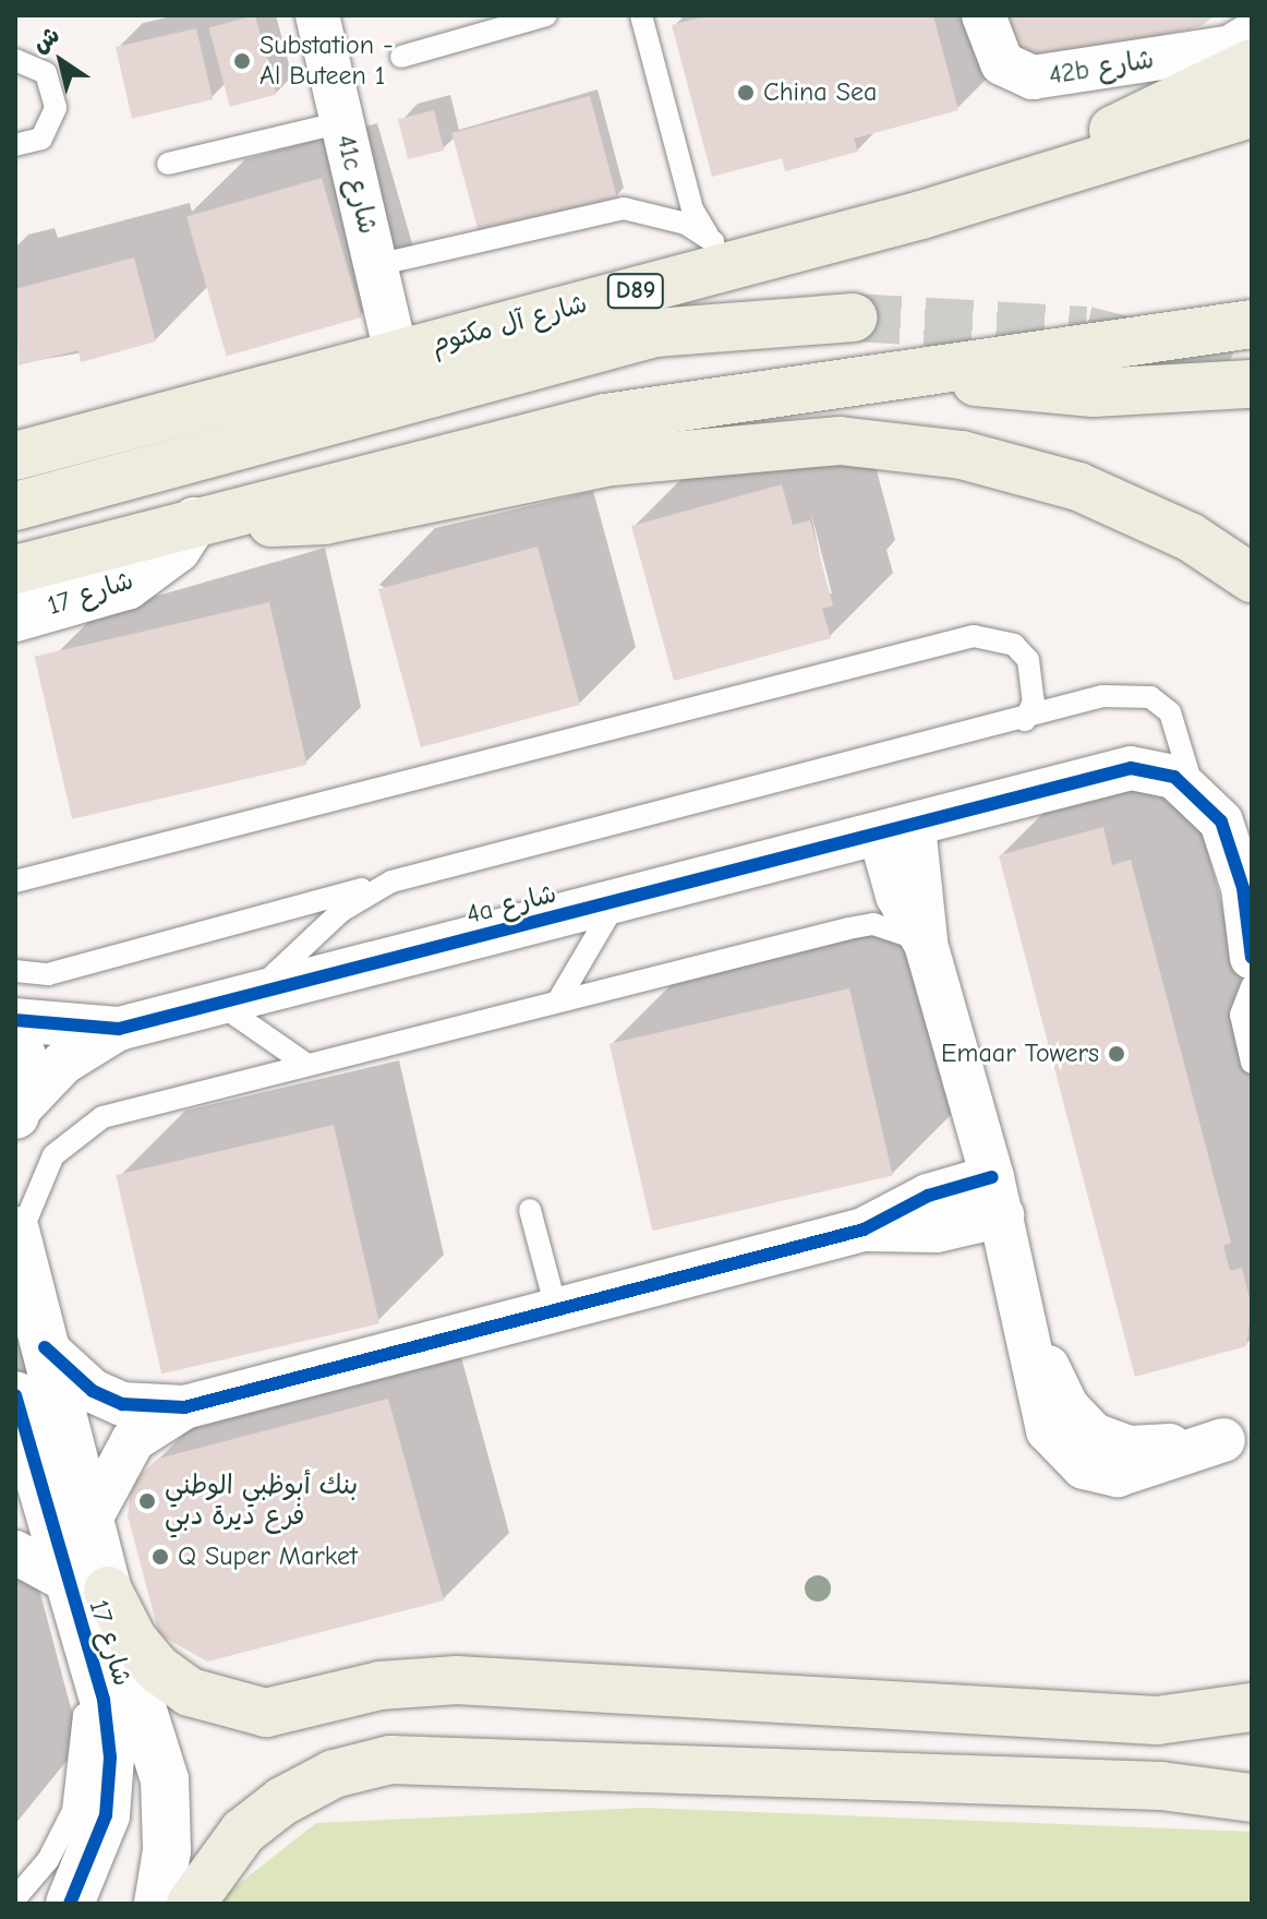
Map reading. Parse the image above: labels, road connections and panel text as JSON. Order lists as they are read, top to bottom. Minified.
{"streets":{"main road":["D89","شارع آل مكتوم"],"street":["42b شارع","41c شارع","شارع 17","4a شارع"]},"crossings":[["41c شارع","شارع آل مكتوم"]],"places":["Substation - Al Buteen 1","China Sea","Emaar Towers","بنك أبوظبي الوطني فرع ديرة دبي","Q Super Market"],"north":"top left"}
